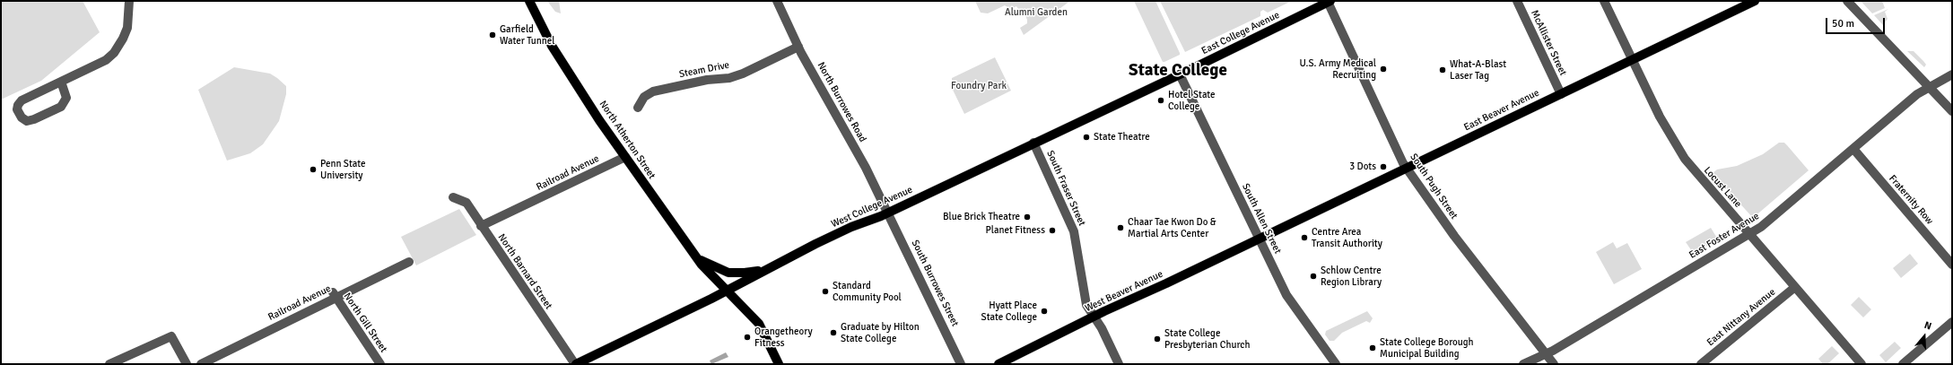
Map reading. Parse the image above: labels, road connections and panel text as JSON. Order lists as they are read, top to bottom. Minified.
{"streets":{"main road":["East College Avenue","East Beaver Avenue","North Atherton Street","West College Avenue","West Beaver Avenue"],"street":["McAllister Street","Steam Drive","North Burrowes Road","Railroad Avenue","South Pugh Street","Locust Lane","South Fraser Street","Fraternity Row","South Allen Street","East Foster Avenue","North Barnard Street","South Burrowes Street","East Nittany Avenue","North Gill Street"]},"crossings":[["East College Avenue","South Pugh Street"],["East College Avenue","West College Avenue"],["East College Avenue","South Allen Street"],["McAllister Street","East Beaver Avenue"],["Steam Drive","North Burrowes Road"],["North Burrowes Road","West College Avenue"],["North Burrowes Road","South Burrowes Street"],["East Beaver Avenue","South Pugh Street"],["East Beaver Avenue","Locust Lane"],["East Beaver Avenue","South Allen Street"],["East Beaver Avenue","West Beaver Avenue"],["North Atherton Street","Railroad Avenue"],["North Atherton Street","West College Avenue"],["Railroad Avenue","North Barnard Street"],["Railroad Avenue","North Gill Street"],["South Pugh Street","East Foster Avenue"],["Locust Lane","East Foster Avenue"],["Locust Lane","East Nittany Avenue"],["South Fraser Street","West College Avenue"],["South Fraser Street","West Beaver Avenue"],["Fraternity Row","East Foster Avenue"],["West College Avenue","South Allen Street"],["West College Avenue","North Barnard Street"],["West College Avenue","South Burrowes Street"],["South Allen Street","West Beaver Avenue"]],"districts":["State College"],"parks":["Alumni Garden","Foundry Park"],"places":["Garfield Water Tunnel","U.S. Army Medical Recruiting","What-A-Blast Laser Tag","Hotel State College","State Theatre","3 Dots","Penn State University","Blue Brick Theatre","Chaar Tae Kwon Do & Martial Arts Center","Planet Fitness","Centre Area Transit Authority","Schlow Centre Region Library","Standard Community Pool","Hyatt Place State College","Graduate by Hilton State College","Orangetheory Fitness","State College Presbyterian Church","State College Borough Municipal Building"],"scale_bar":"50 m","north":"top"}
